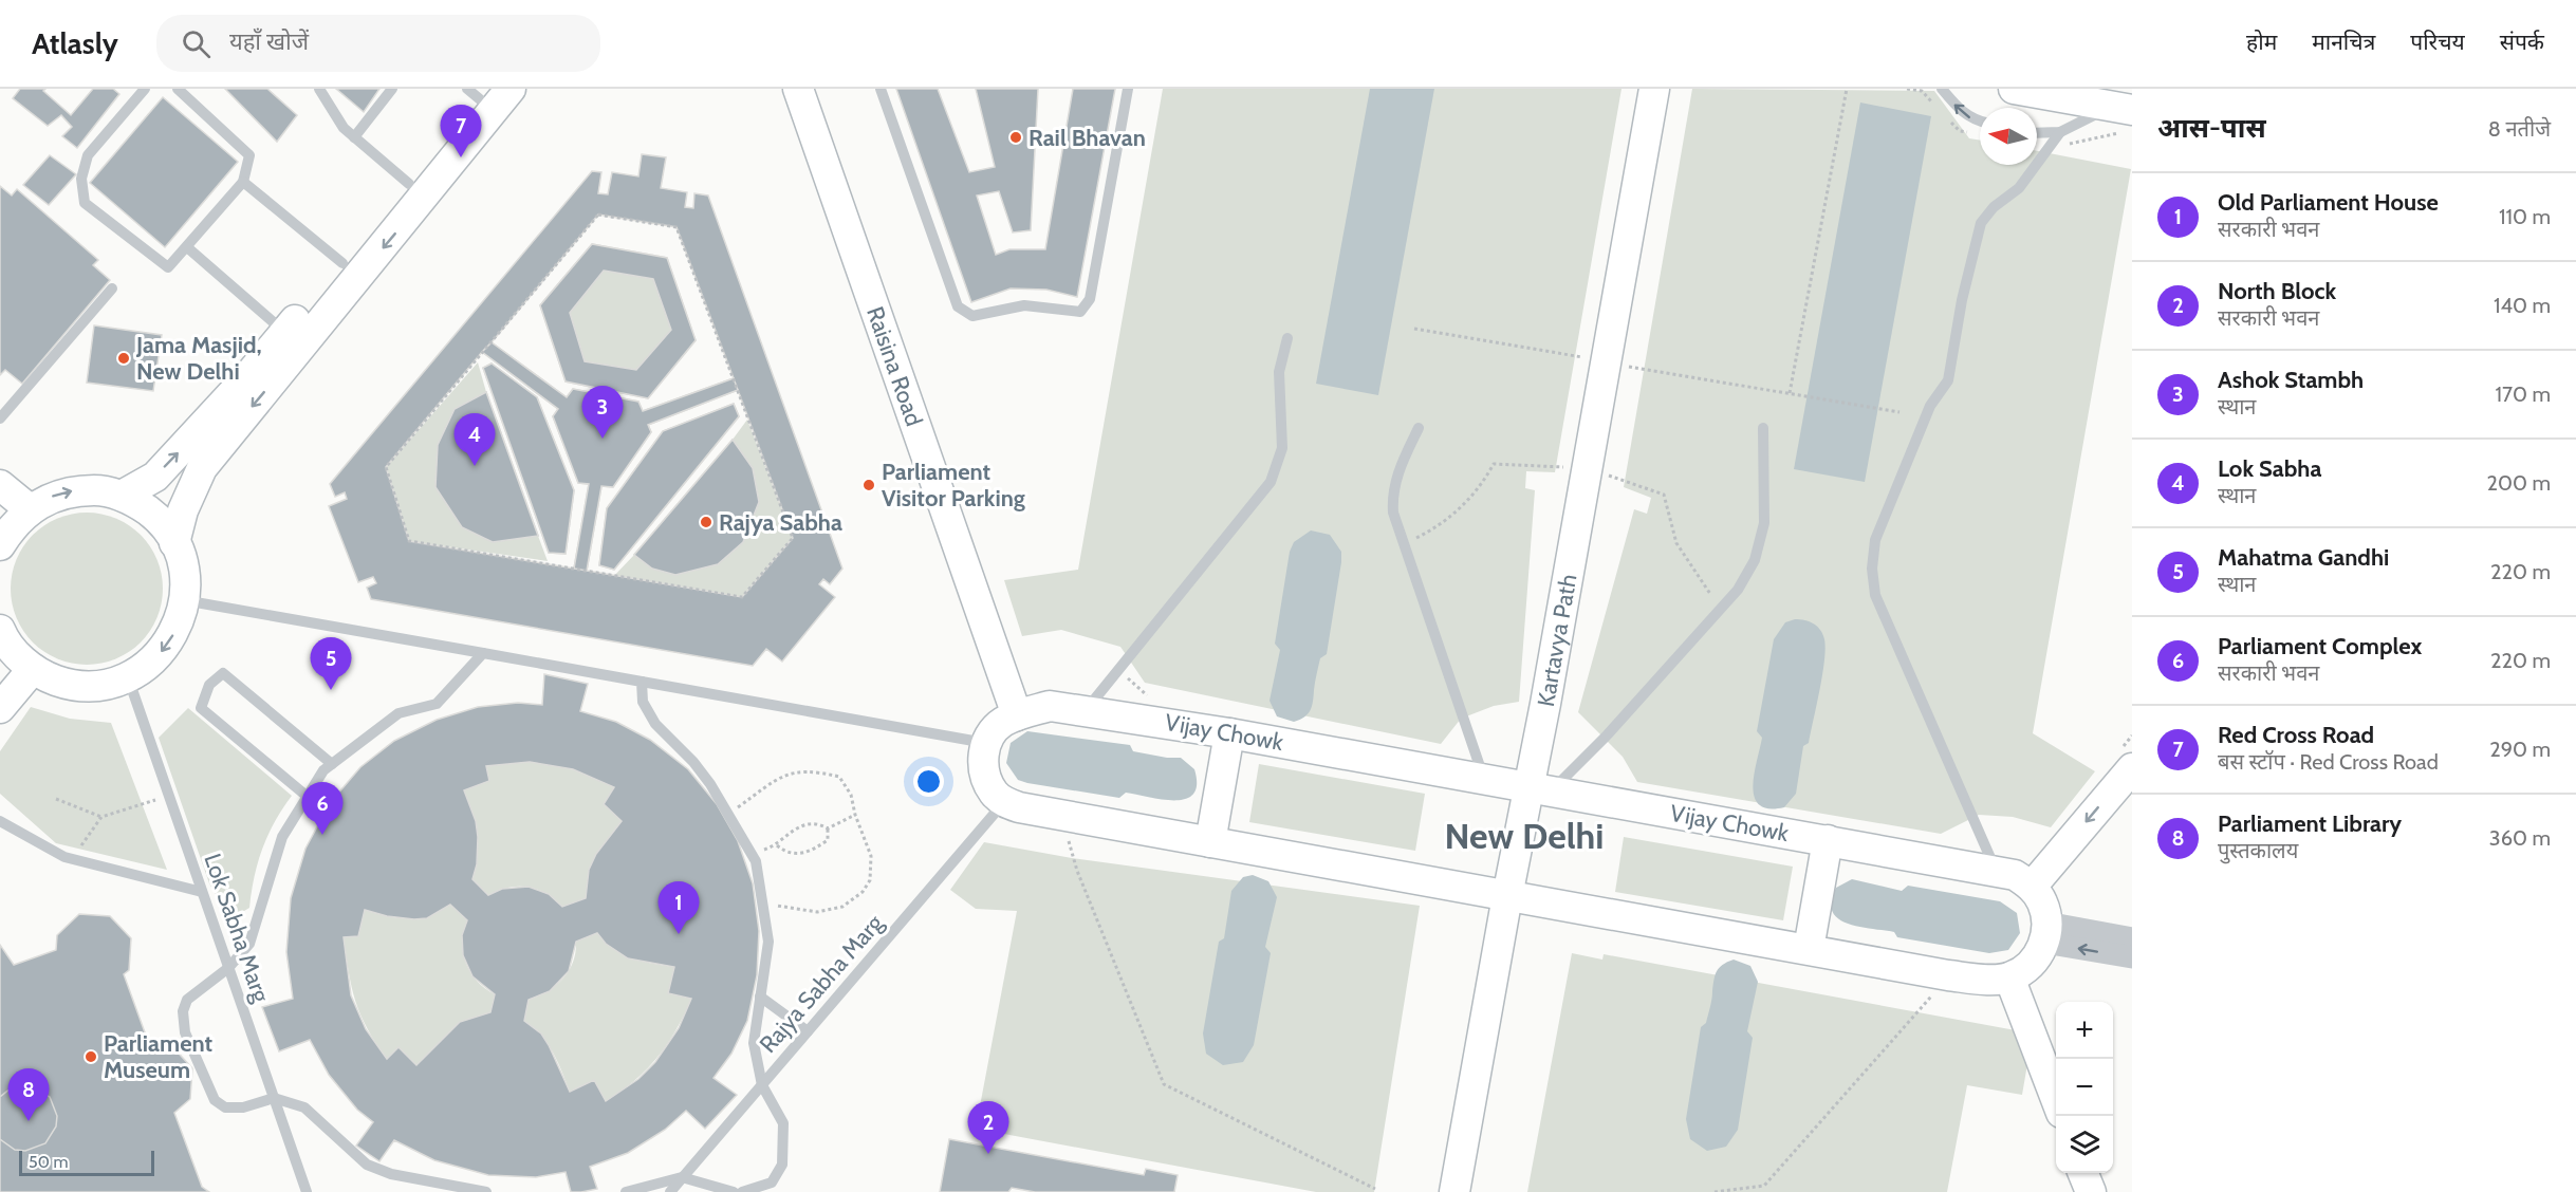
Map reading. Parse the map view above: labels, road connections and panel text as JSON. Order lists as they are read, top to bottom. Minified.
{"streets":{"main road":["Raisina Road","Kartavya Path","Vijay Chowk"],"lane":["Lok Sabha Marg","Rajya Sabha Marg"]},"crossings":[["Raisina Road","Vijay Chowk"],["Kartavya Path","Vijay Chowk"]],"districts":["New Delhi"],"places":["Rail Bhavan","Jama Masjid, New Delhi","Parliament Visitor Parking","Rajya Sabha","Parliament Museum"],"scale_bar":"50 m","north":"left","page":{"header":"Atlasly","search":"यहाँ खोजें","nav":["होम","मानचित्र","परिचय","संपर्क"],"heading":["आस-पास","8 नतीजे"],"pins":["7","3","4","5","6","1","8","2"],"list":[{"mark":"1","name":"Old Parliament House","note":"सरकारी भवन","value":"110 m"},{"mark":"2","name":"North Block","note":"सरकारी भवन","value":"140 m"},{"mark":"3","name":"Ashok Stambh","note":"स्थान","value":"170 m"},{"mark":"4","name":"Lok Sabha","note":"स्थान","value":"200 m"},{"mark":"5","name":"Mahatma Gandhi","note":"स्थान","value":"220 m"},{"mark":"6","name":"Parliament Complex","note":"सरकारी भवन","value":"220 m"},{"mark":"7","name":"Red Cross Road","note":"बस स्टॉप · Red Cross Road","value":"290 m"},{"mark":"8","name":"Parliament Library","note":"पुस्तकालय","value":"360 m"}],"map_buttons":["+","−"],"scale":"50 m"}}
